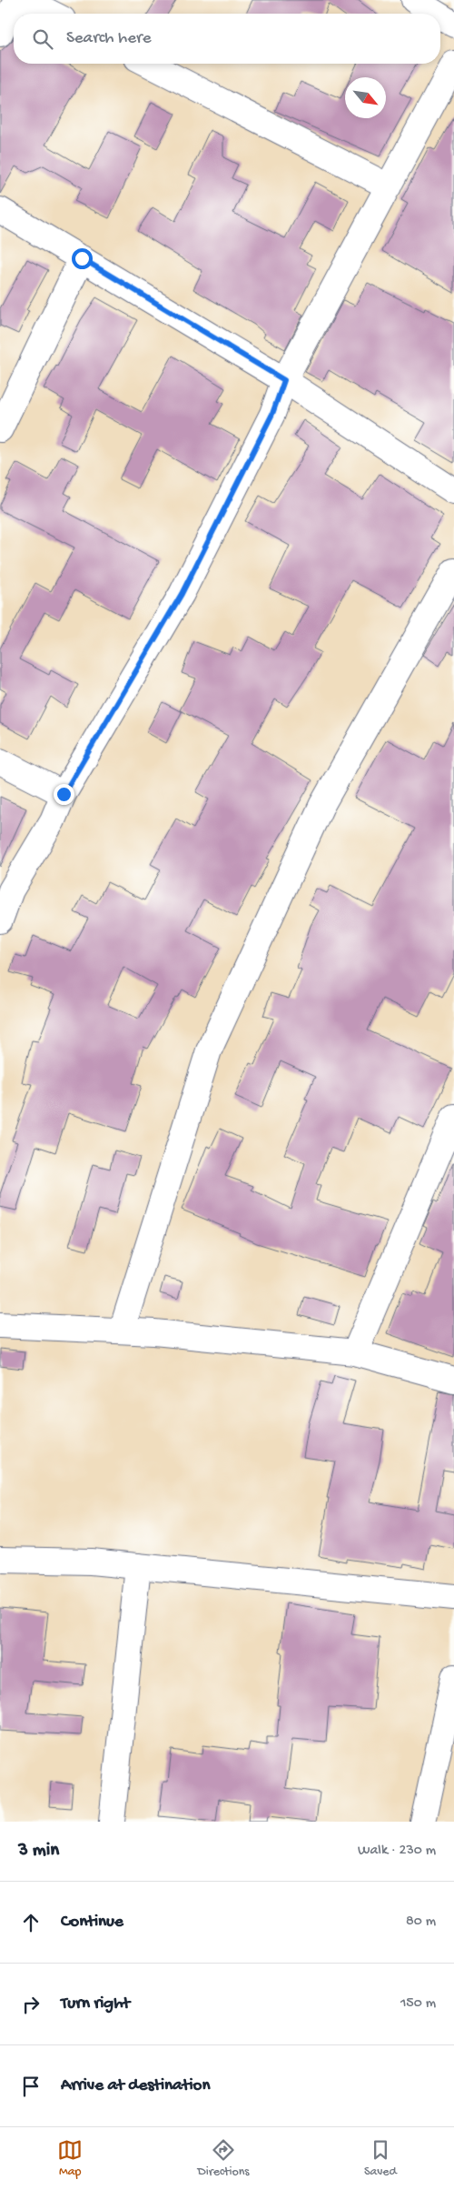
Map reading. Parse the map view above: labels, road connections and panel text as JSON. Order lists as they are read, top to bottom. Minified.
{"north":"bottom right","page":{"search":"Search here","heading":["3 min","Walk · 230 m"],"list":[["Continue","80 m"],["Turn right","150 m"],"Arrive at destination"],"nav":["Map","Directions","Saved"]}}
